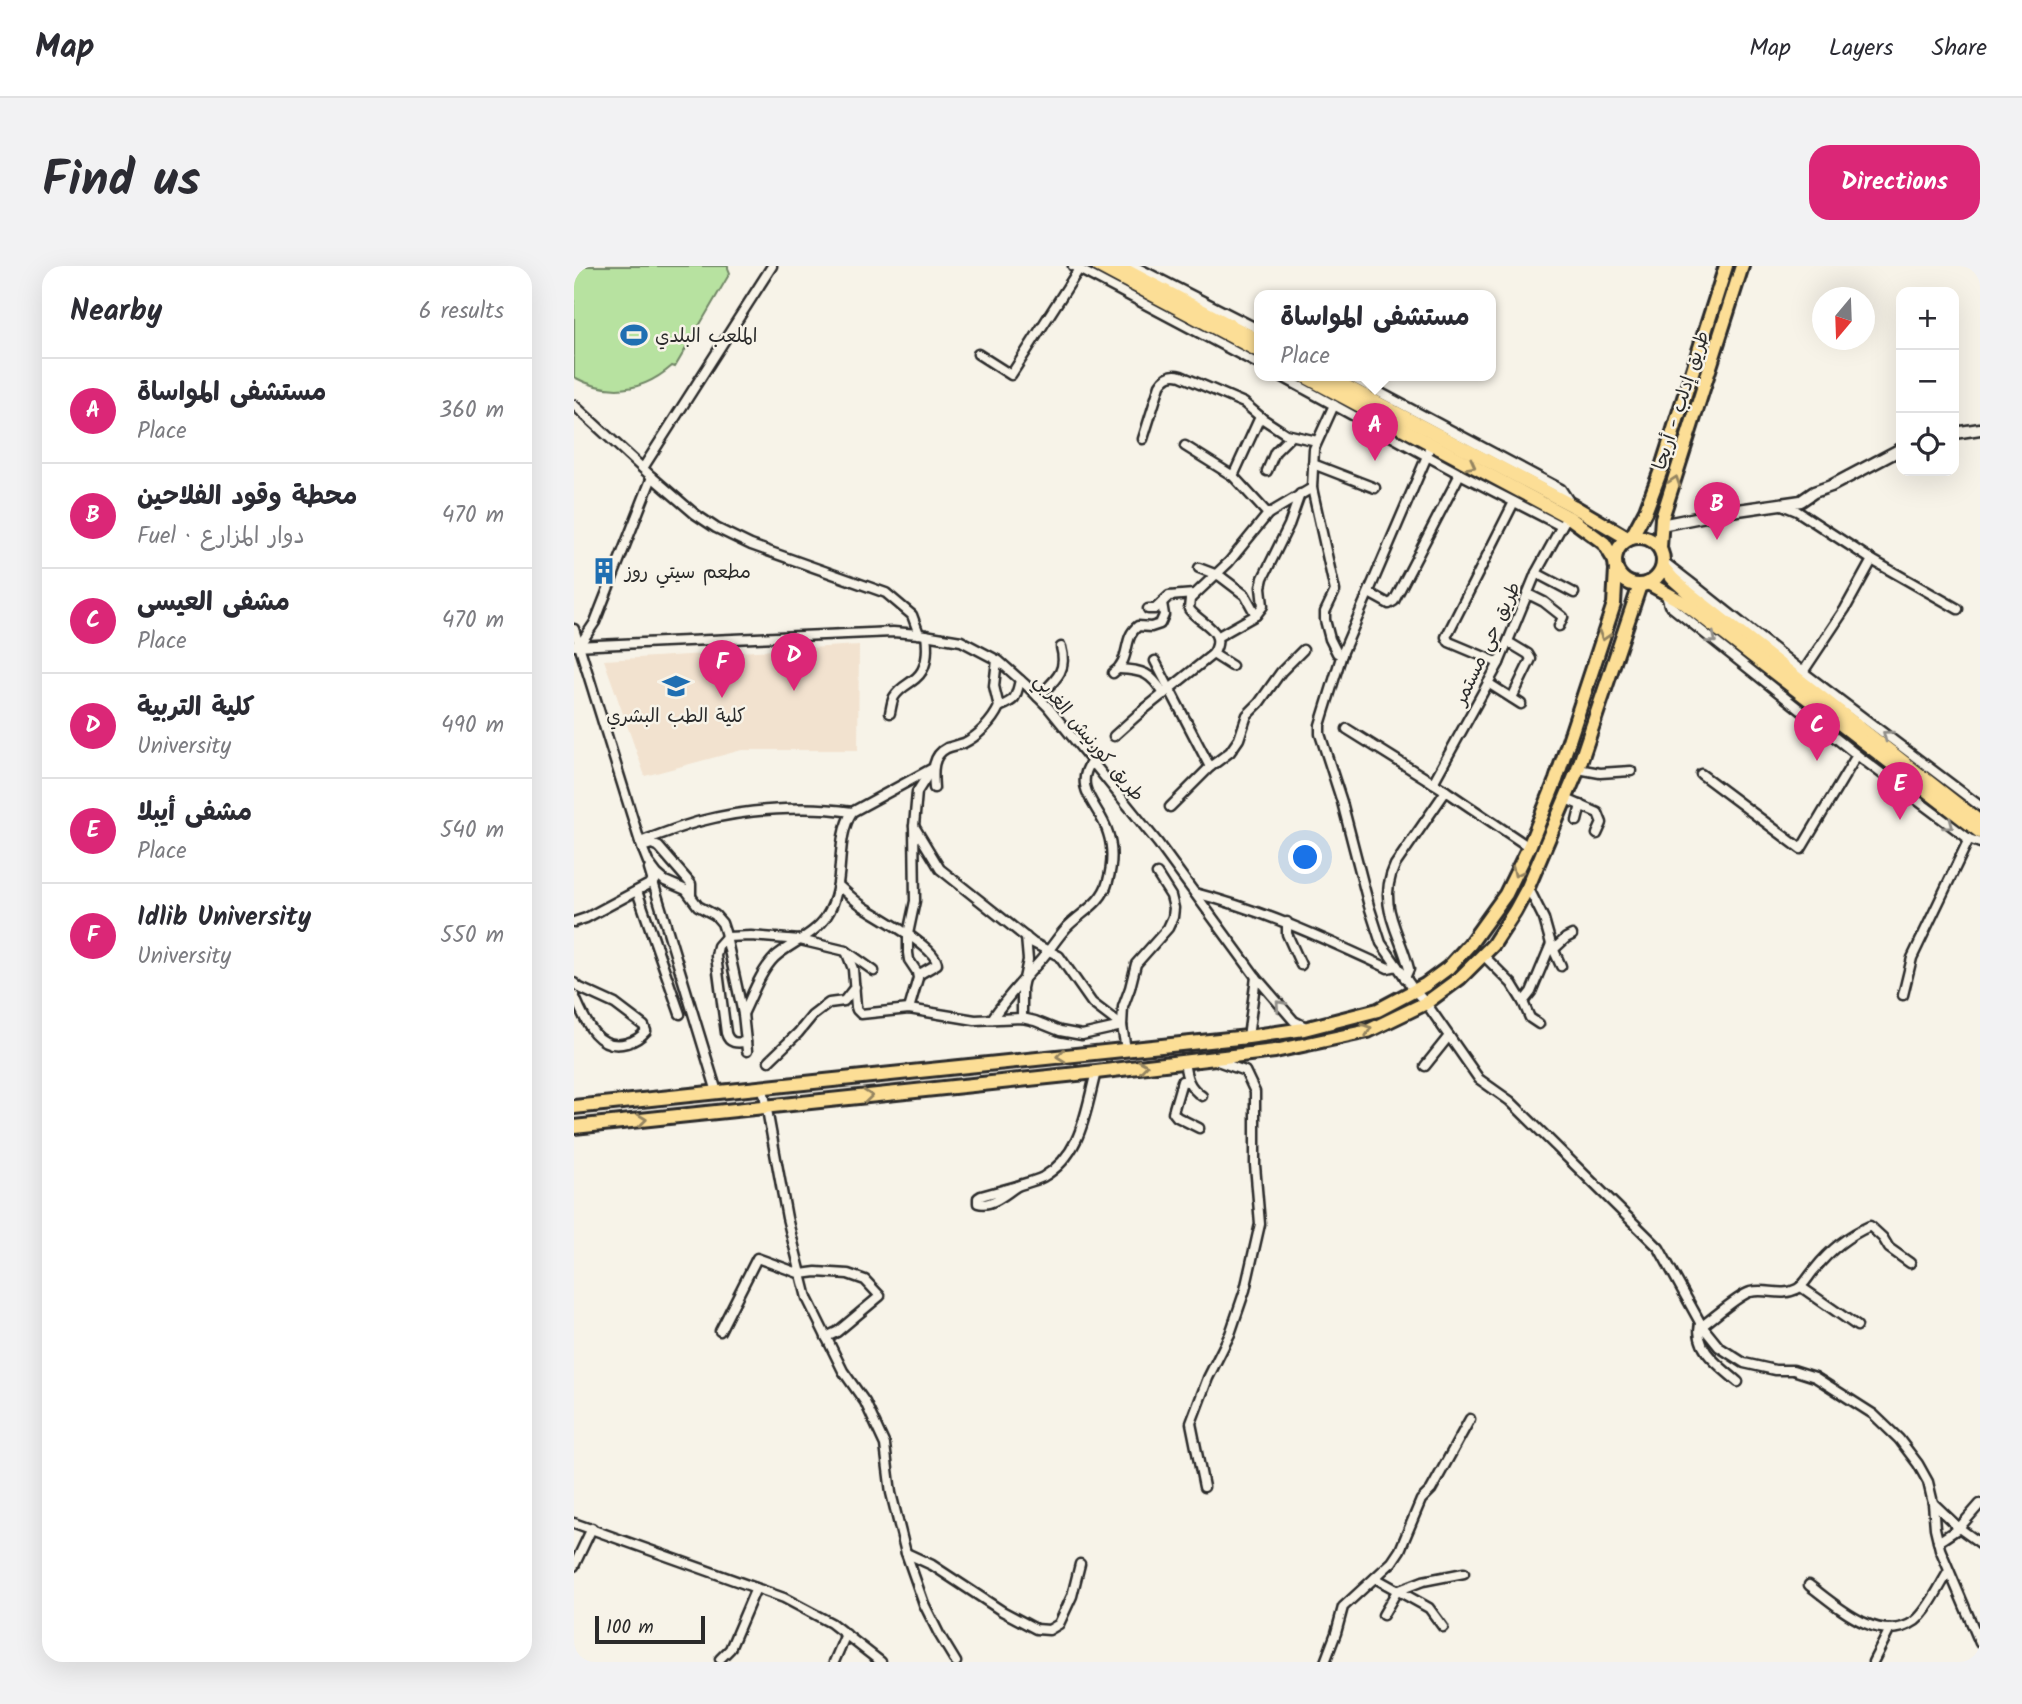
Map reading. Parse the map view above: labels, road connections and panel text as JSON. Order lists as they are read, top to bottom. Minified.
{"streets":{"main road":["طريق إدلب - أريحا"],"street":["طريق حي مستمر","طريق كورنيش الغربي"]},"places":{"sports":["الملعب البلدي"],"building":["مطعم سيتي روز"],"school or university":["كلية الطب البشري"]},"scale_bar":"100 m","north":"bottom","page":{"header":"Map","nav":["Map","Layers","Share"],"title":"Find us","buttons":"Directions","heading":["Nearby","6 results"],"map_buttons":["+","−"],"popup":["مستشفى المواساة","Place"],"list":[{"mark":"A","name":"مستشفى المواساة","note":"Place","value":"360 m"},{"mark":"B","name":"محطة وقود الفلاحين","note":"Fuel · دوار المزارع","value":"470 m"},{"mark":"C","name":"مشفى العيسى","note":"Place","value":"470 m"},{"mark":"D","name":"كلية التربية","note":"University","value":"490 m"},{"mark":"E","name":"مشفى أيبلا","note":"Place","value":"540 m"},{"mark":"F","name":"Idlib University","note":"University","value":"550 m"}],"pins":["A","B","D","F","C","E"],"scale":"100 m"}}
